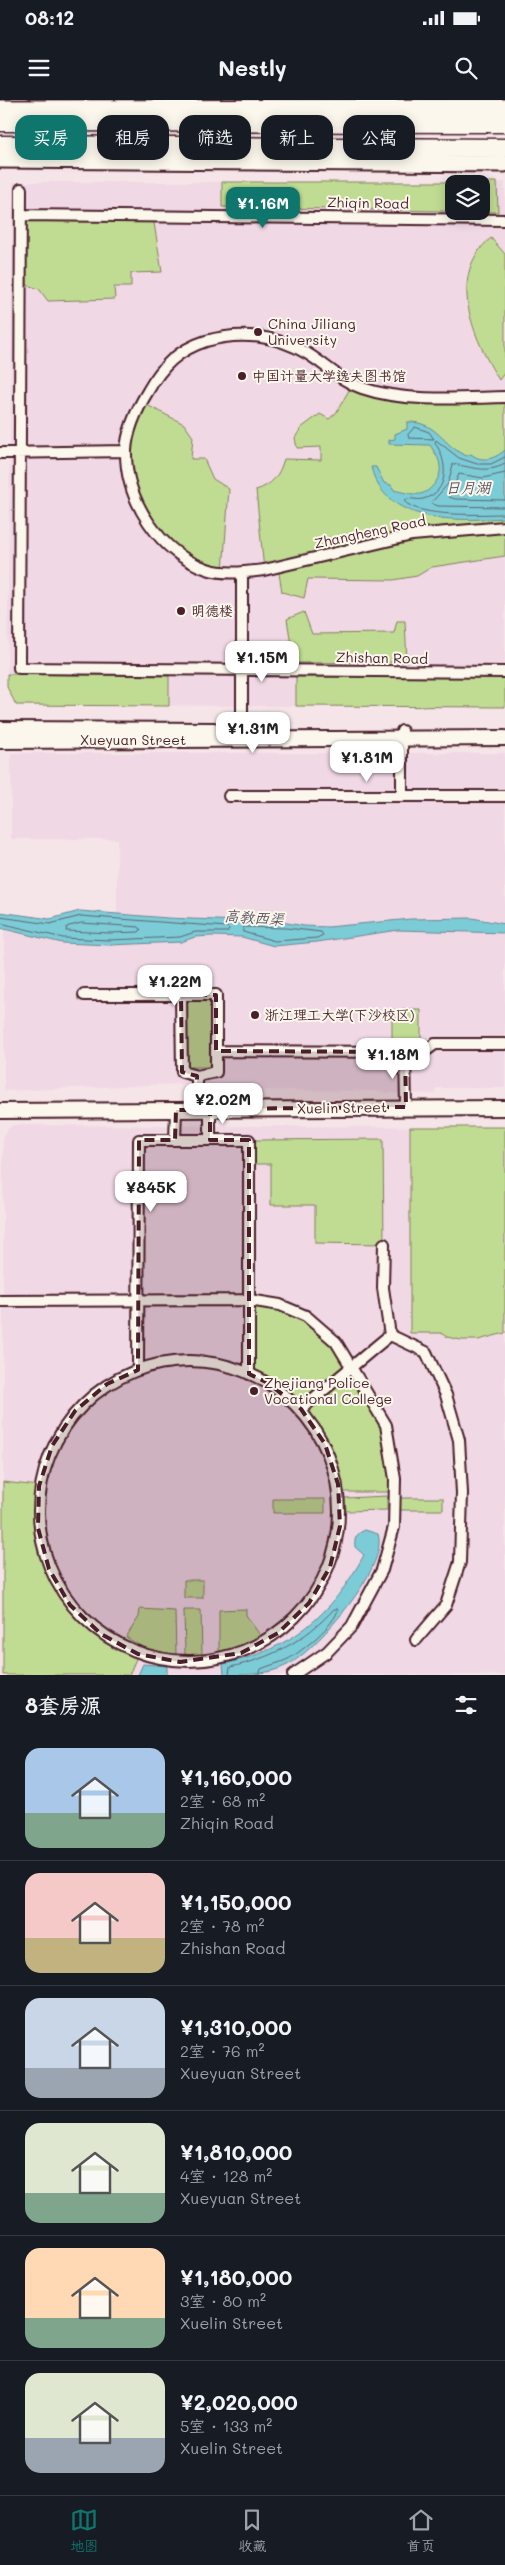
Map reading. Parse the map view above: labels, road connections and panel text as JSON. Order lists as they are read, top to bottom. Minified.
{"streets":{"main road":["Xueyuan Street","Xuelin Street"],"street":["Zhiqin Road","Zhangheng Road","Zhishan Road"]},"water":["日月湖","高教西渠"],"places":["China Jiliang University","中国计量大学逸夫图书馆","明德楼","浙江理工大学(下沙校区)","Zhejiang Police Vocational College"],"page":{"status":"08:12","header":"Nestly","chip":["买房","租房","筛选","新上","公寓"],"price":["¥1.16M","¥1.15M","¥1.31M","¥1.81M","¥1.22M","¥1.18M","¥2.02M","¥845K"],"heading":"8套房源","list":[{"name":"¥1,160,000","note":"2室 · 68 m² · Zhiqin Road"},{"name":"¥1,150,000","note":"2室 · 78 m² · Zhishan Road"},{"name":"¥1,310,000","note":"2室 · 76 m² · Xueyuan Street"},{"name":"¥1,810,000","note":"4室 · 128 m² · Xueyuan Street"},{"name":"¥1,180,000","note":"3室 · 80 m² · Xuelin Street"},{"name":"¥2,020,000","note":"5室 · 133 m² · Xuelin Street"}],"tabs":["地图","收藏","首页"]}}
